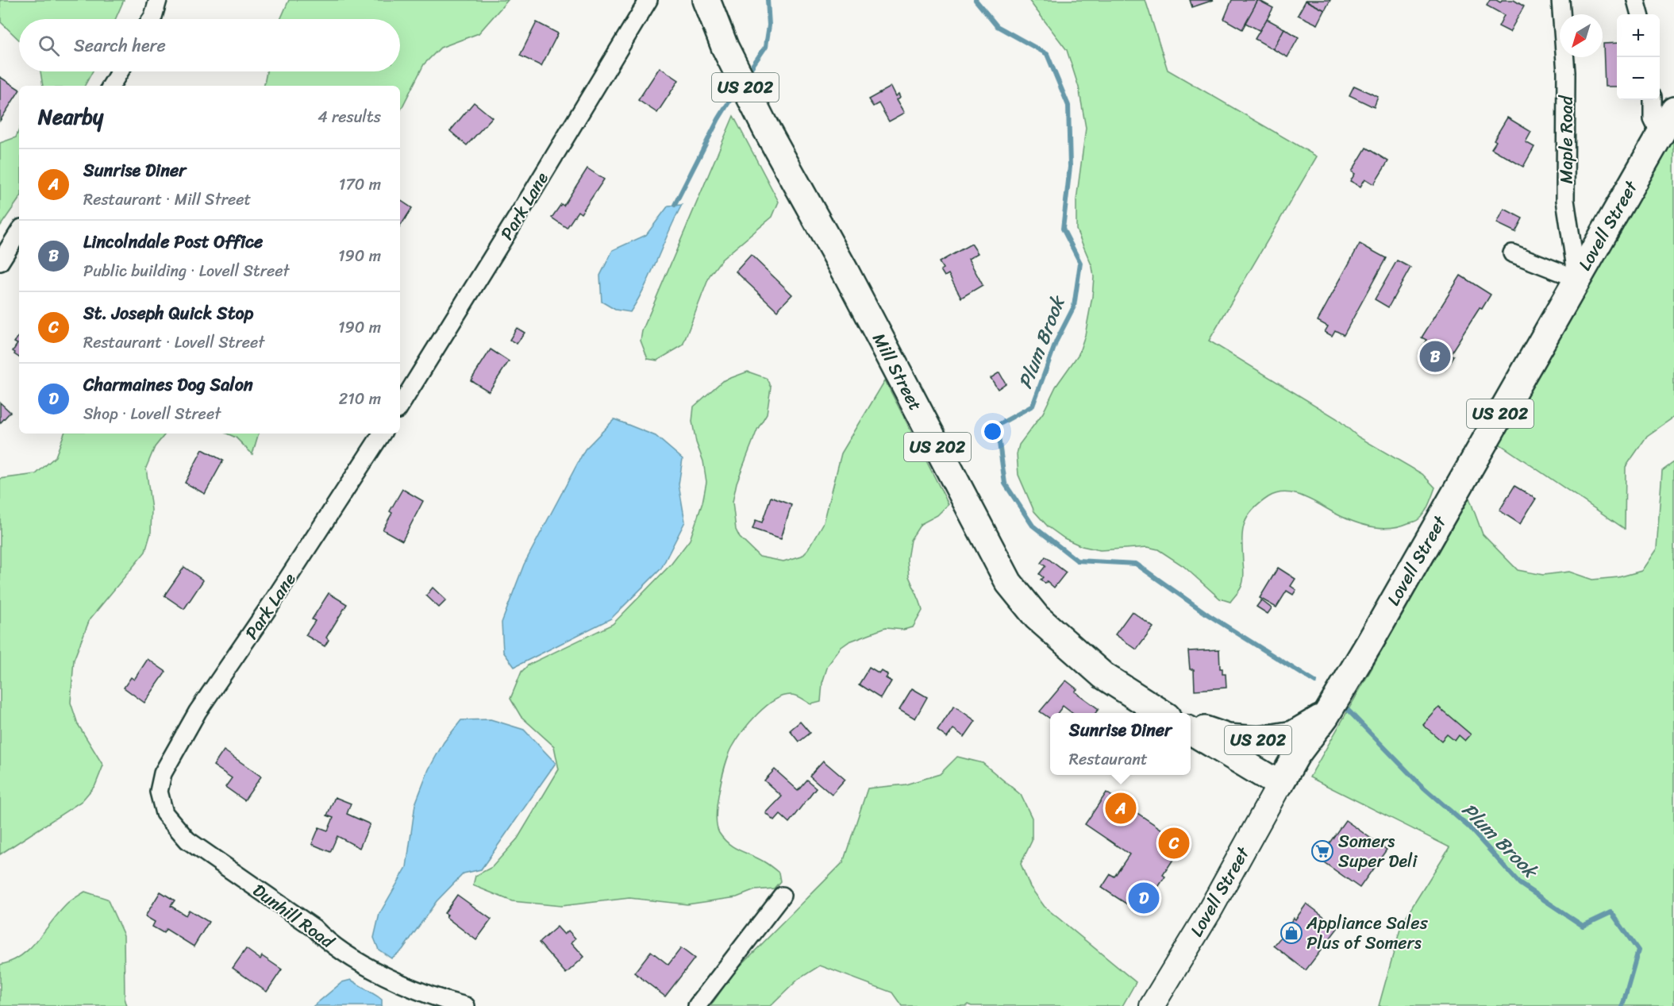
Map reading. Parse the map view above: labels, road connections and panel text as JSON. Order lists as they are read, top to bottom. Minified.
{"streets":{"main road":["US 202","Lovell Street","Mill Street"],"street":["Maple Road","Park Lane","Dunhill Road"]},"crossings":[["US 202","Lovell Street"],["Maple Road","Lovell Street"],["Park Lane","Dunhill Road"]],"water":["Plum Brook"],"places":{"supermarket":["Somers Super Deli"],"shop":["Appliance Sales Plus of Somers"]},"north":"bottom left","page":{"map_buttons":["+","−"],"search":"Search here","heading":["Nearby","4 results"],"list":[{"mark":"A","name":"Sunrise Diner","note":"Restaurant · Mill Street","value":"170 m"},{"mark":"B","name":"Lincolndale Post Office","note":"Public building · Lovell Street","value":"190 m"},{"mark":"C","name":"St. Joseph Quick Stop","note":"Restaurant · Lovell Street","value":"190 m"},{"mark":"D","name":"Charmaines Dog Salon","note":"Shop · Lovell Street","value":"210 m"}],"pins":["B","A","C","D"],"popup":["Sunrise Diner","Restaurant"]}}
